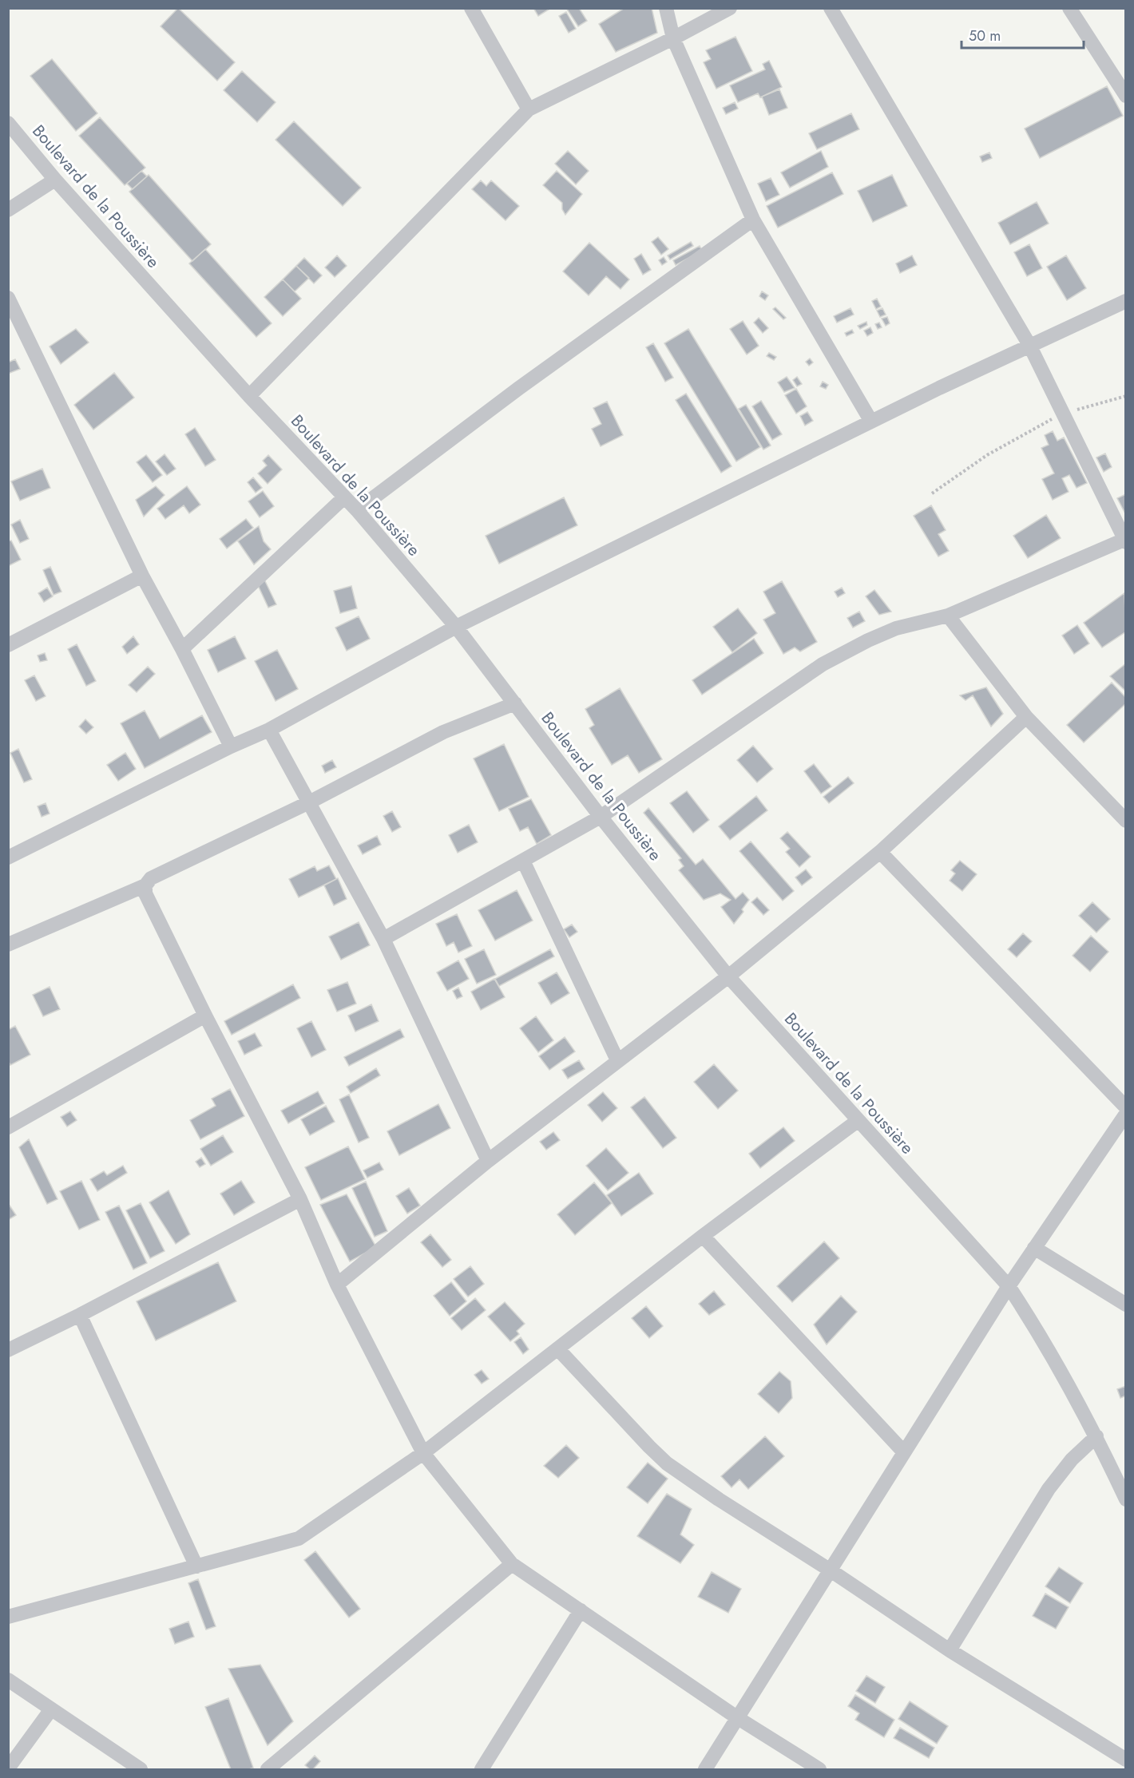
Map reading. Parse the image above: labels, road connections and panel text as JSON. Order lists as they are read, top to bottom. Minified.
{"streets":{"street":["Boulevard de la Poussière"]},"scale_bar":"50 m"}
